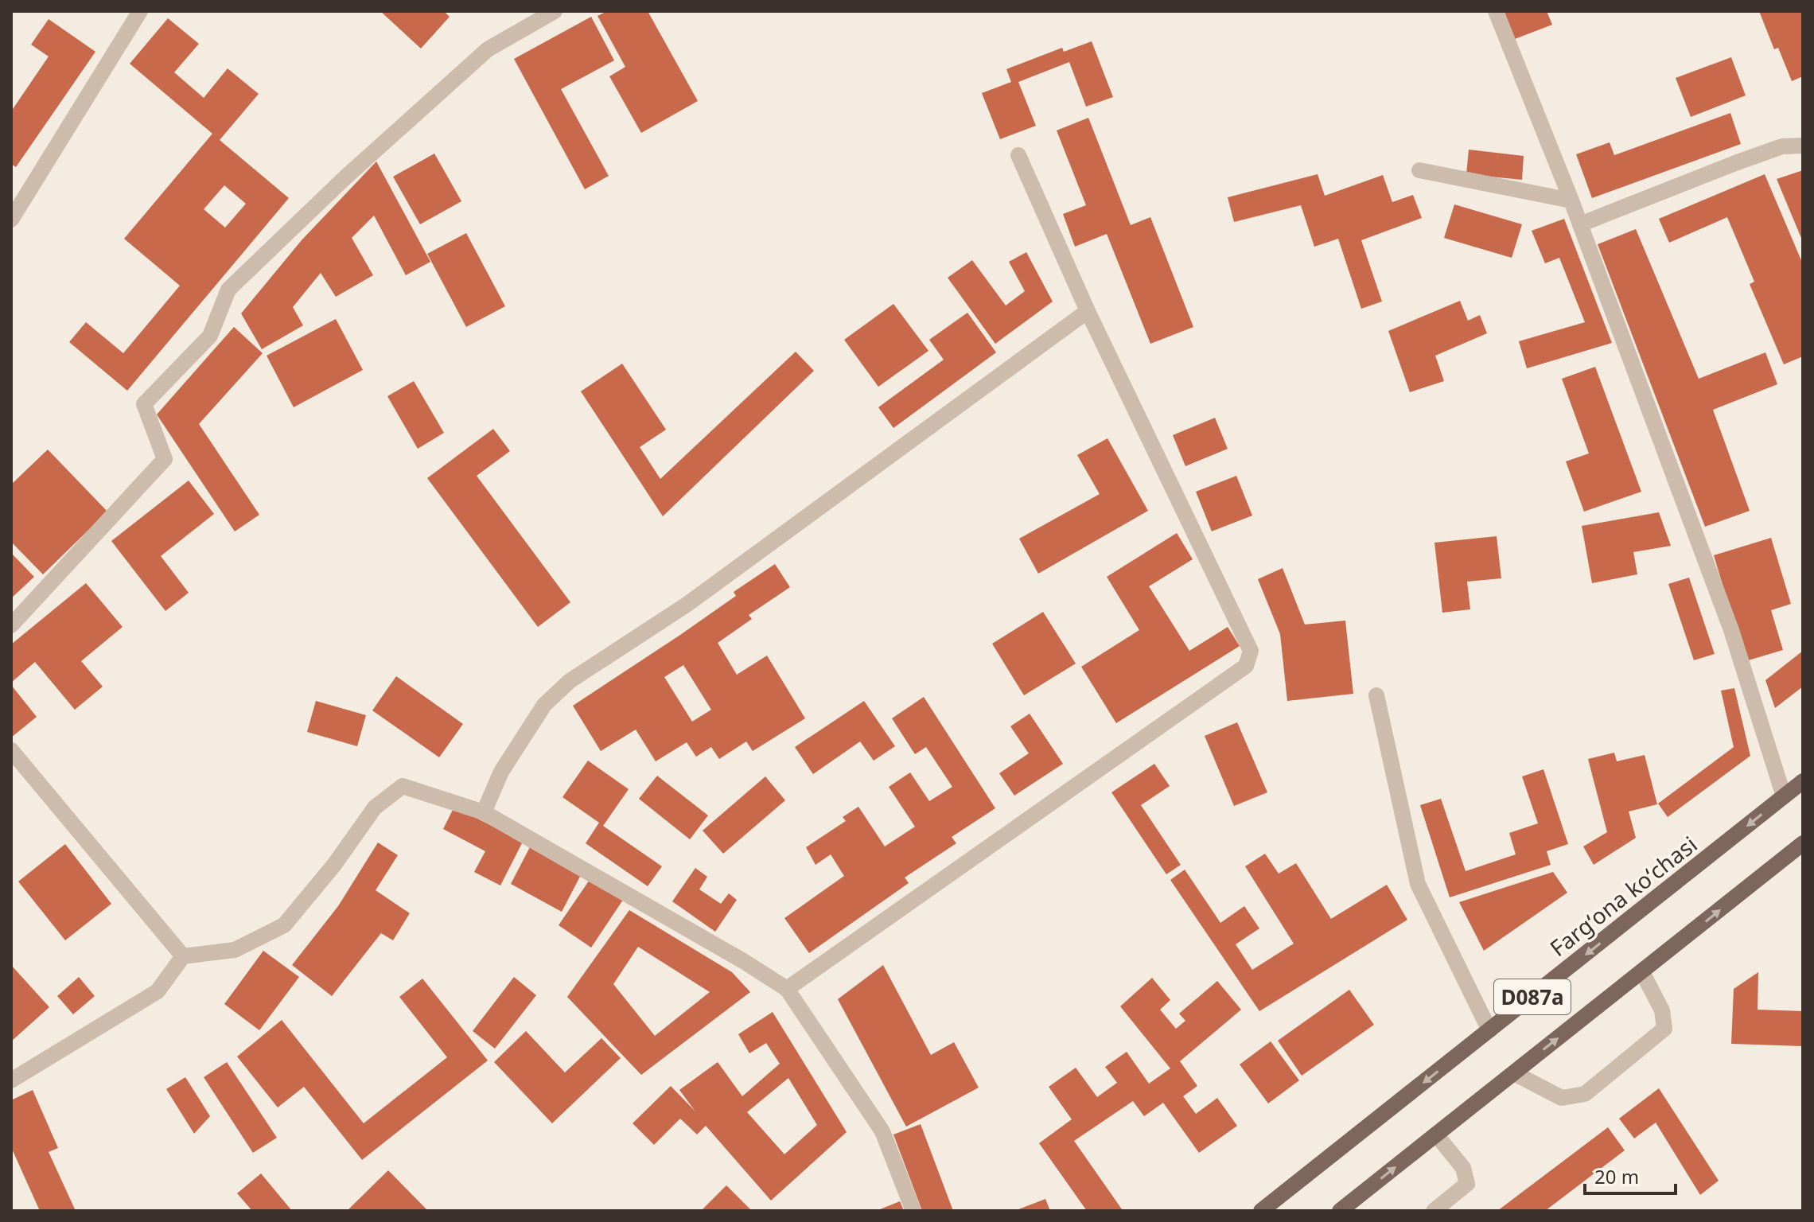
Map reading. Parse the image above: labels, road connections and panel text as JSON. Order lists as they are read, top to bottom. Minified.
{"streets":{"main road":["Fargʻona koʻchasi","D087a"]},"scale_bar":"20 m"}
